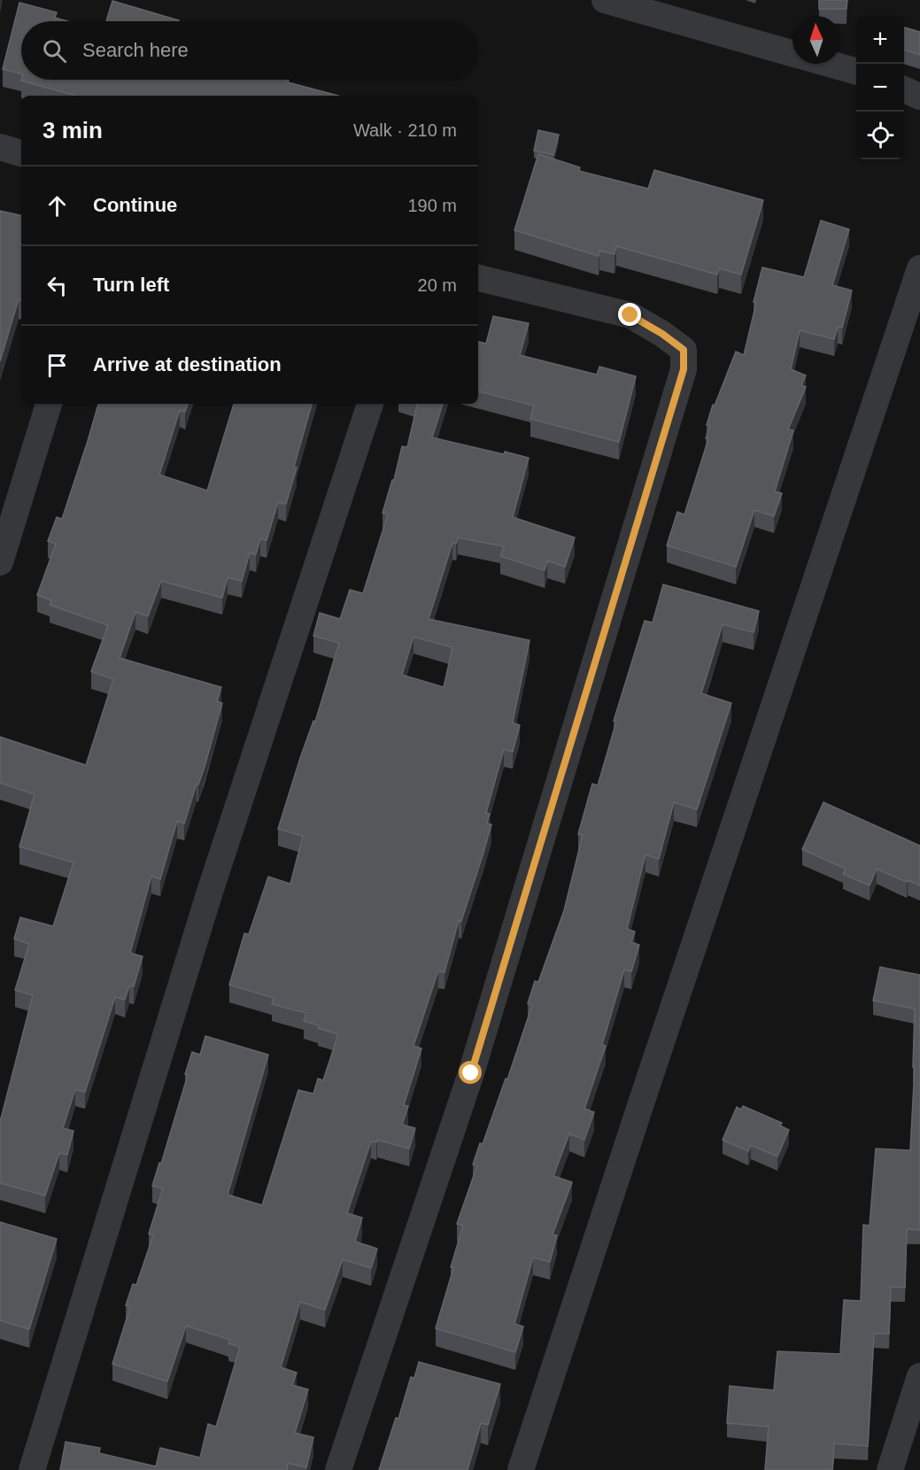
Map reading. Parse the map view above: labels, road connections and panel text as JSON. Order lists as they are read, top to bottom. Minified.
{"north":"top","page":{"map_buttons":["+","−"],"search":"Search here","heading":["3 min","Walk · 210 m"],"list":[["Continue","190 m"],["Turn left","20 m"],"Arrive at destination"]}}
